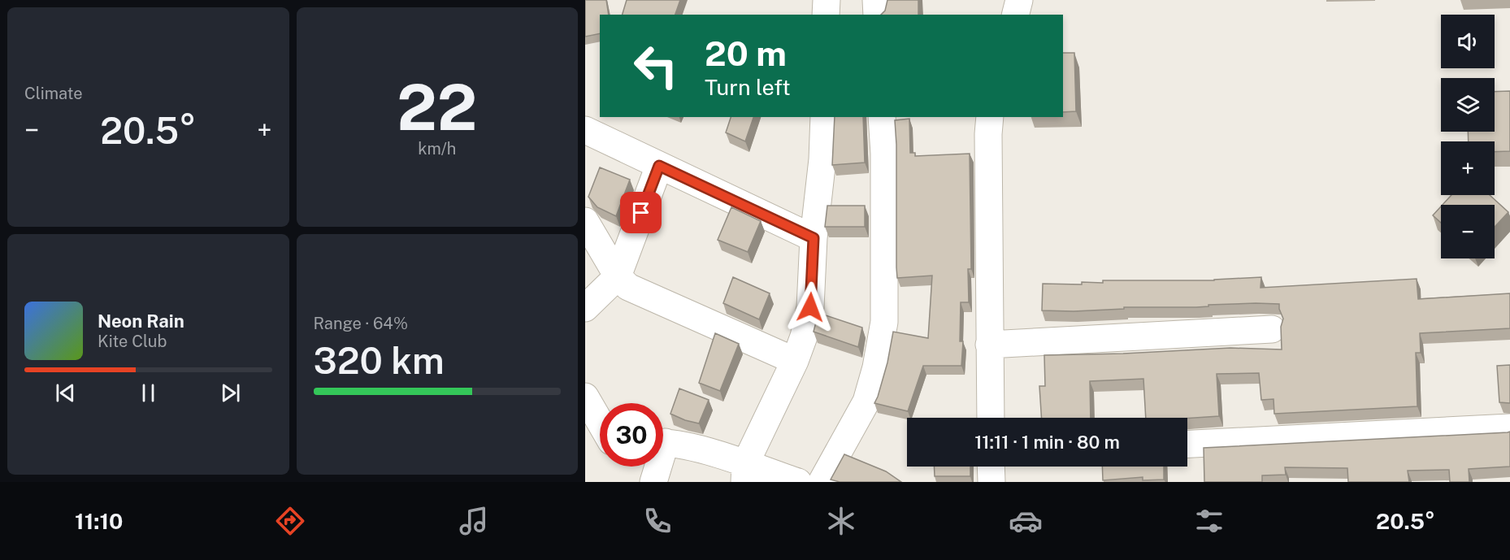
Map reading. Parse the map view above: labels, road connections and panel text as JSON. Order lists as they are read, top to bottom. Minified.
{"page":{"tile":["Climate",["22","km/h"],["Range · 64%","320 km"]],"map_buttons":["+","−"],"turn":["20 m","Turn left"],"heat":["−","20.5°","+"],"song":["Neon Rain","Kite Club"],"limit":"30","trip":"11:11 · 1 min · 80 m","tabs":["11:10","20.5°"]}}
